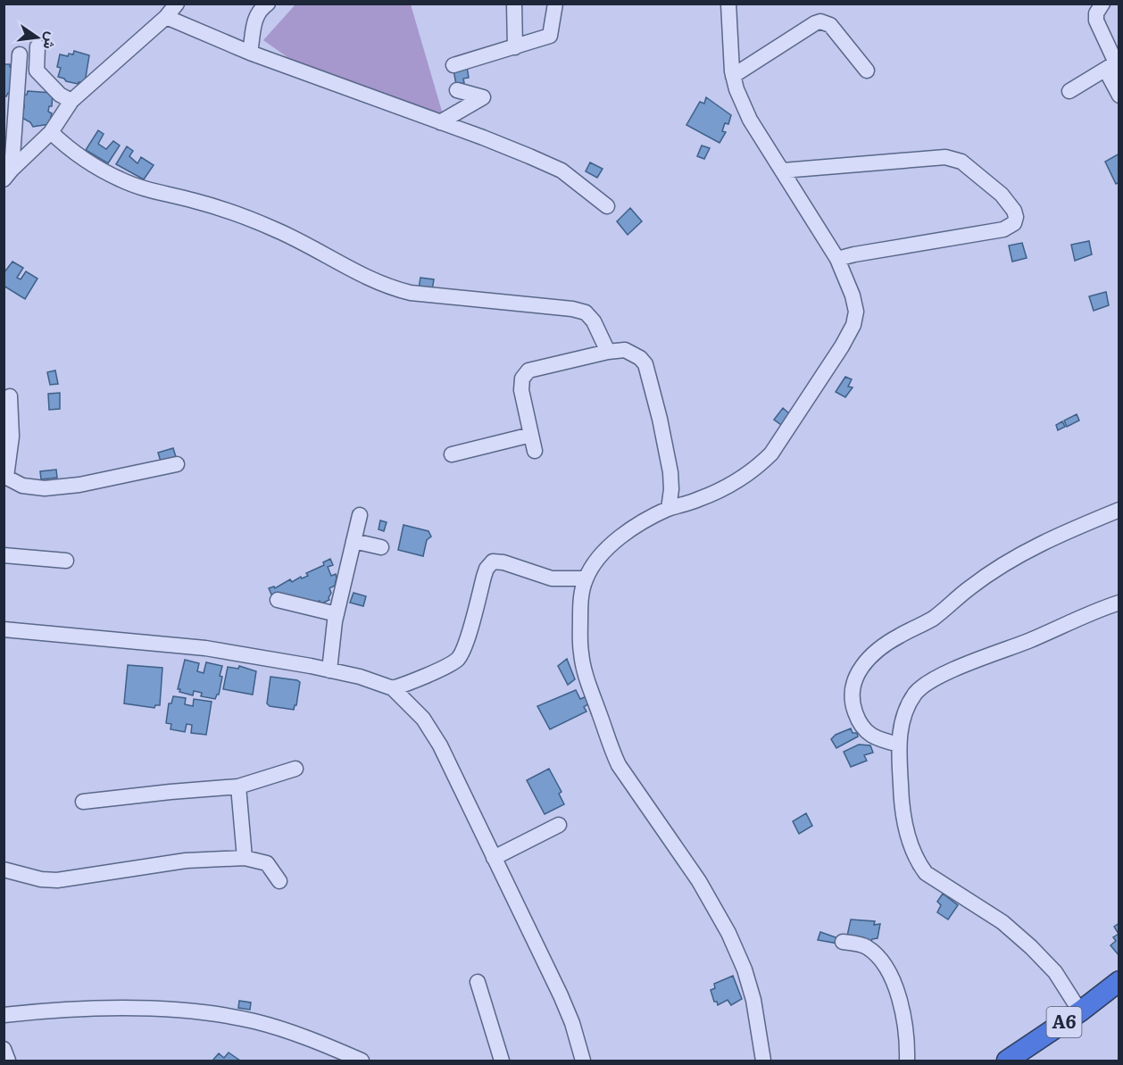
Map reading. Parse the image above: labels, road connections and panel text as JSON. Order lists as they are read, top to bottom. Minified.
{"streets":{"highway":["A6"]},"north":"right"}
